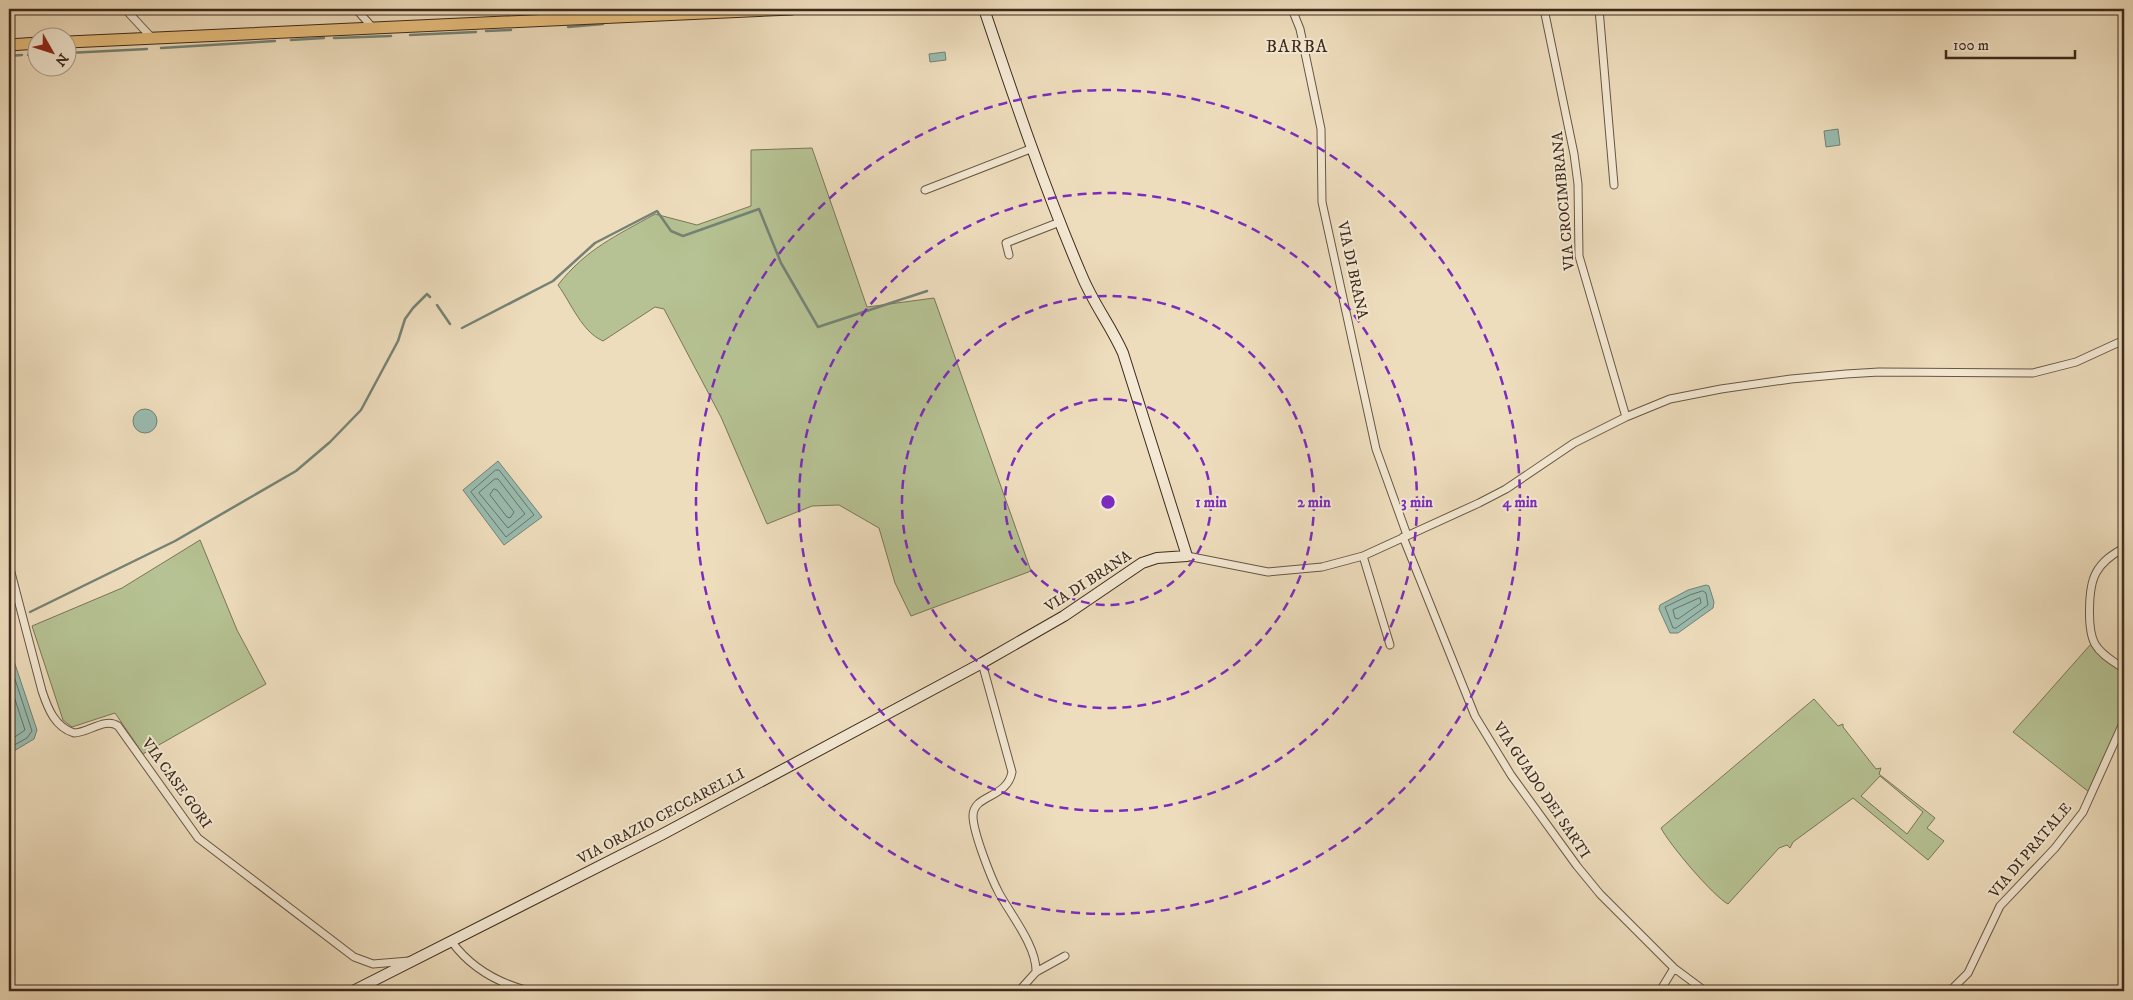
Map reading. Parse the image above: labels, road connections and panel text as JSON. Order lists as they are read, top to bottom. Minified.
{"streets":{"street":["VIA CROCIMBRANA","VIA DI BRANA","VIA CASE GORI","VIA GUADO DEI SARTI","VIA ORAZIO CECCARELLI","VIA DI PRATALE"]},"crossings":[["VIA DI BRANA","VIA GUADO DEI SARTI"],["VIA DI BRANA","VIA ORAZIO CECCARELLI"],["VIA CASE GORI","VIA ORAZIO CECCARELLI"]],"districts":["BARBA"],"scale_bar":"100 m","north":"bottom right","rings":["1 min","2 min","3 min","4 min"]}
